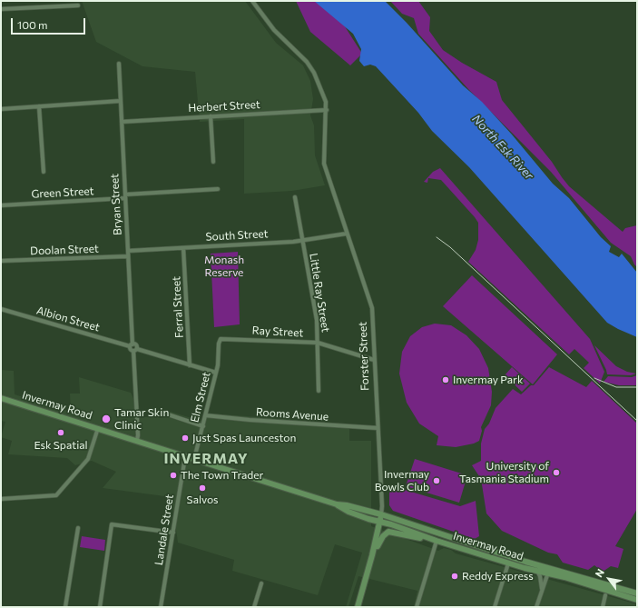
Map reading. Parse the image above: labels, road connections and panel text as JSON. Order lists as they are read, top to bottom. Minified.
{"streets":{"main road":["Forster Street","Invermay Road"],"street":["Herbert Street","Green Street","Bryan Street","South Street","Doolan Street","Little Ray Street","Ferral Street","Albion Street","Ray Street","Elm Street","Rooms Avenue","Landale Street"]},"crossings":[["Herbert Street","Bryan Street"],["Herbert Street","Forster Street"],["Green Street","Bryan Street"],["Bryan Street","South Street"],["Bryan Street","Doolan Street"],["Bryan Street","Albion Street"],["South Street","Little Ray Street"],["South Street","Ferral Street"],["South Street","Forster Street"],["Little Ray Street","Ray Street"],["Ray Street","Forster Street"],["Ray Street","Elm Street"],["Forster Street","Invermay Road"],["Forster Street","Rooms Avenue"],["Elm Street","Invermay Road"],["Elm Street","Rooms Avenue"],["Invermay Road","Landale Street"]],"districts":["INVERMAY"],"water":["North Esk River"],"parks":["Monash Reserve"],"places":["Invermay Park","Tamar Skin Clinic","Esk Spatial","Just Spas Launceston","University of Tasmania Stadium","The Town Trader","Invermay Bowls Club","Salvos","Reddy Express"],"scale_bar":"100 m","north":"top left"}
